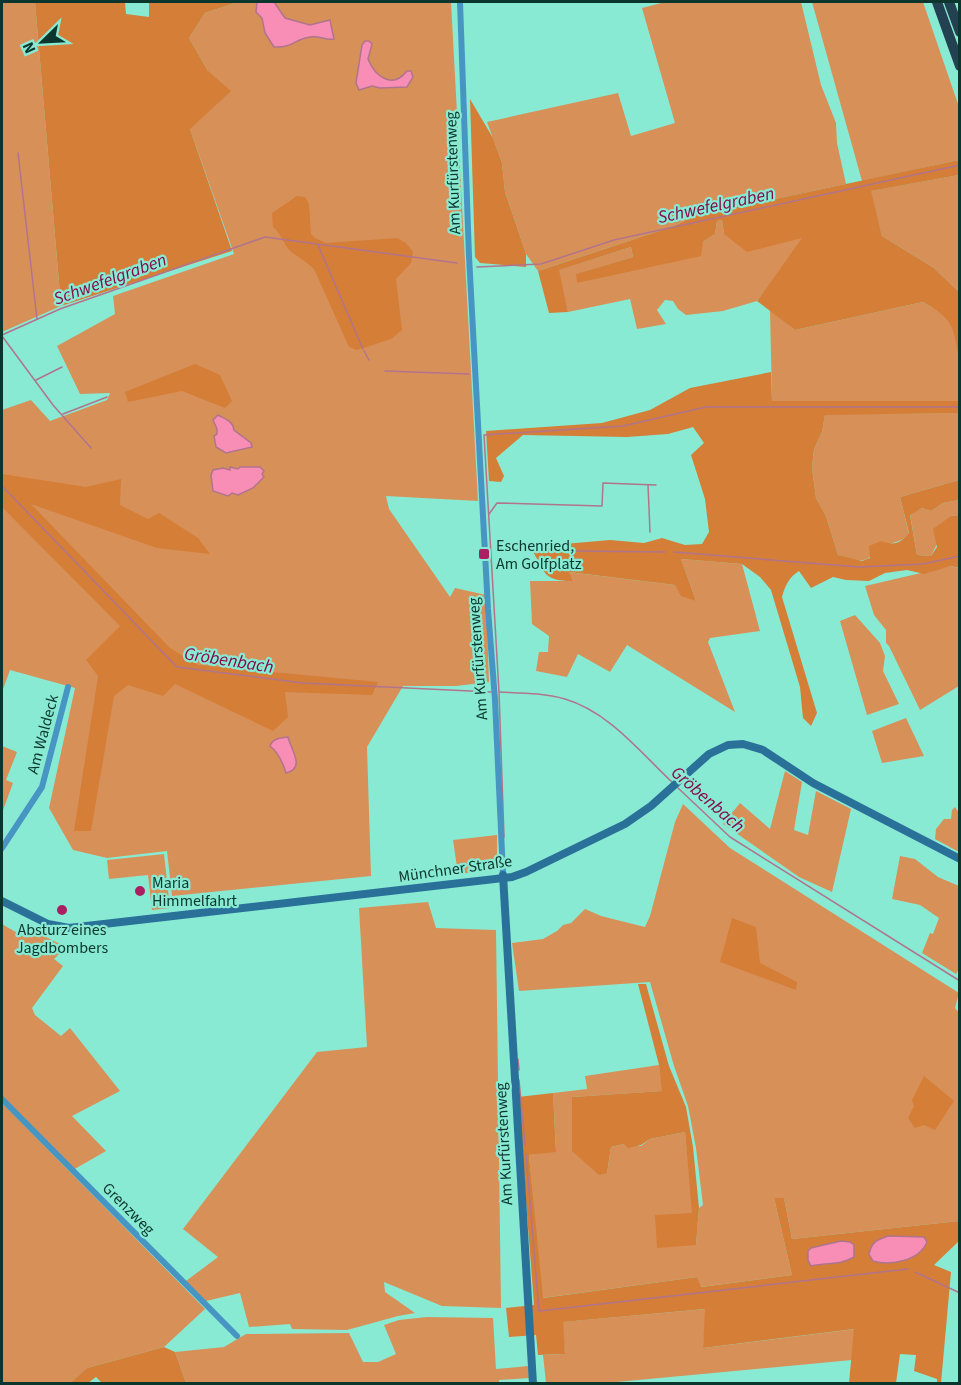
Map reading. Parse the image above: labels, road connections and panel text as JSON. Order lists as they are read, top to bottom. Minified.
{"streets":{"street":["Am Kurfürstenweg","Am Waldeck","Münchner Straße","Grenzweg"]},"crossings":[["Am Kurfürstenweg","Münchner Straße"]],"water":["Schwefelgraben","Gröbenbach"],"places":{"transit":["Eschenried, Am Golfplatz"],"other":["Maria Himmelfahrt","Absturz eines Jagdbombers"]},"north":"bottom left"}
